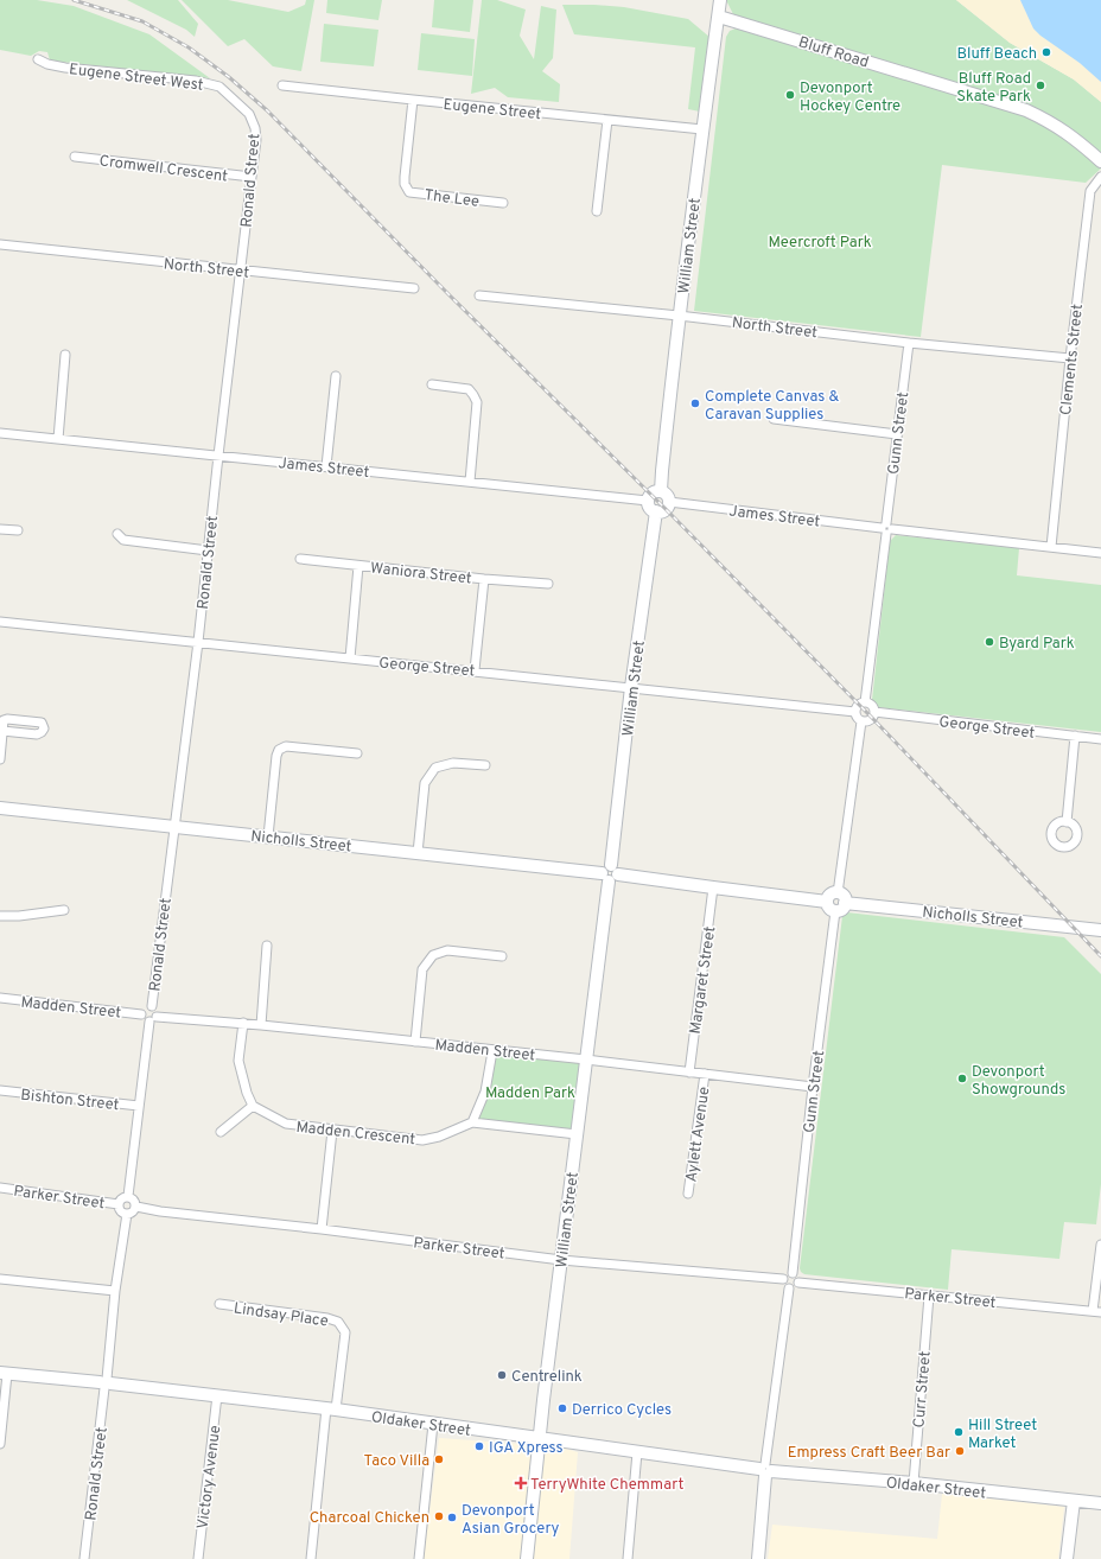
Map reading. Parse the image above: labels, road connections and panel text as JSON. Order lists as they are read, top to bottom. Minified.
{"streets":{"street":["Bluff Road","Eugene Street West","Eugene Street","Cromwell Crescent","Ronald Street","The Lee","William Street","North Street","Clements Street","Gunn Street","James Street","Waniora Street","George Street","Nicholls Street","Margaret Street","Madden Street","Bishton Street","Madden Crescent","Aylett Avenue","Parker Street","Lindsay Place","Curr Street","Oldaker Street","Victory Avenue"]},"crossings":[["Bluff Road","William Street"],["Eugene Street West","Ronald Street"],["Eugene Street","The Lee"],["Eugene Street","William Street"],["Cromwell Crescent","Ronald Street"],["Ronald Street","North Street"],["Ronald Street","James Street"],["Ronald Street","George Street"],["Ronald Street","Nicholls Street"],["Ronald Street","Madden Street"],["Ronald Street","Parker Street"],["Ronald Street","Oldaker Street"],["William Street","North Street"],["William Street","James Street"],["William Street","George Street"],["William Street","Nicholls Street"],["William Street","Madden Street"],["William Street","Parker Street"],["William Street","Oldaker Street"],["North Street","Clements Street"],["North Street","Gunn Street"],["Clements Street","James Street"],["Gunn Street","James Street"],["Gunn Street","George Street"],["Gunn Street","Nicholls Street"],["Gunn Street","Madden Street"],["Gunn Street","Parker Street"],["Waniora Street","George Street"],["Nicholls Street","Margaret Street"],["Margaret Street","Madden Street"],["Madden Street","Aylett Avenue"],["Parker Street","Curr Street"],["Lindsay Place","Oldaker Street"],["Curr Street","Oldaker Street"],["Oldaker Street","Victory Avenue"]],"parks":["Meercroft Park","Madden Park"],"places":{"other":["Bluff Beach","Bluff Road Skate Park","Devonport Hockey Centre","Complete Canvas & Caravan Supplies","Byard Park","Devonport Showgrounds","Centrelink","Derrico Cycles","Hill Street Market","IGA Xpress","Empress Craft Beer Bar","Taco Villa","Charcoal Chicken","Devonport Asian Grocery"],"health":["TerryWhite Chemmart"]}}
